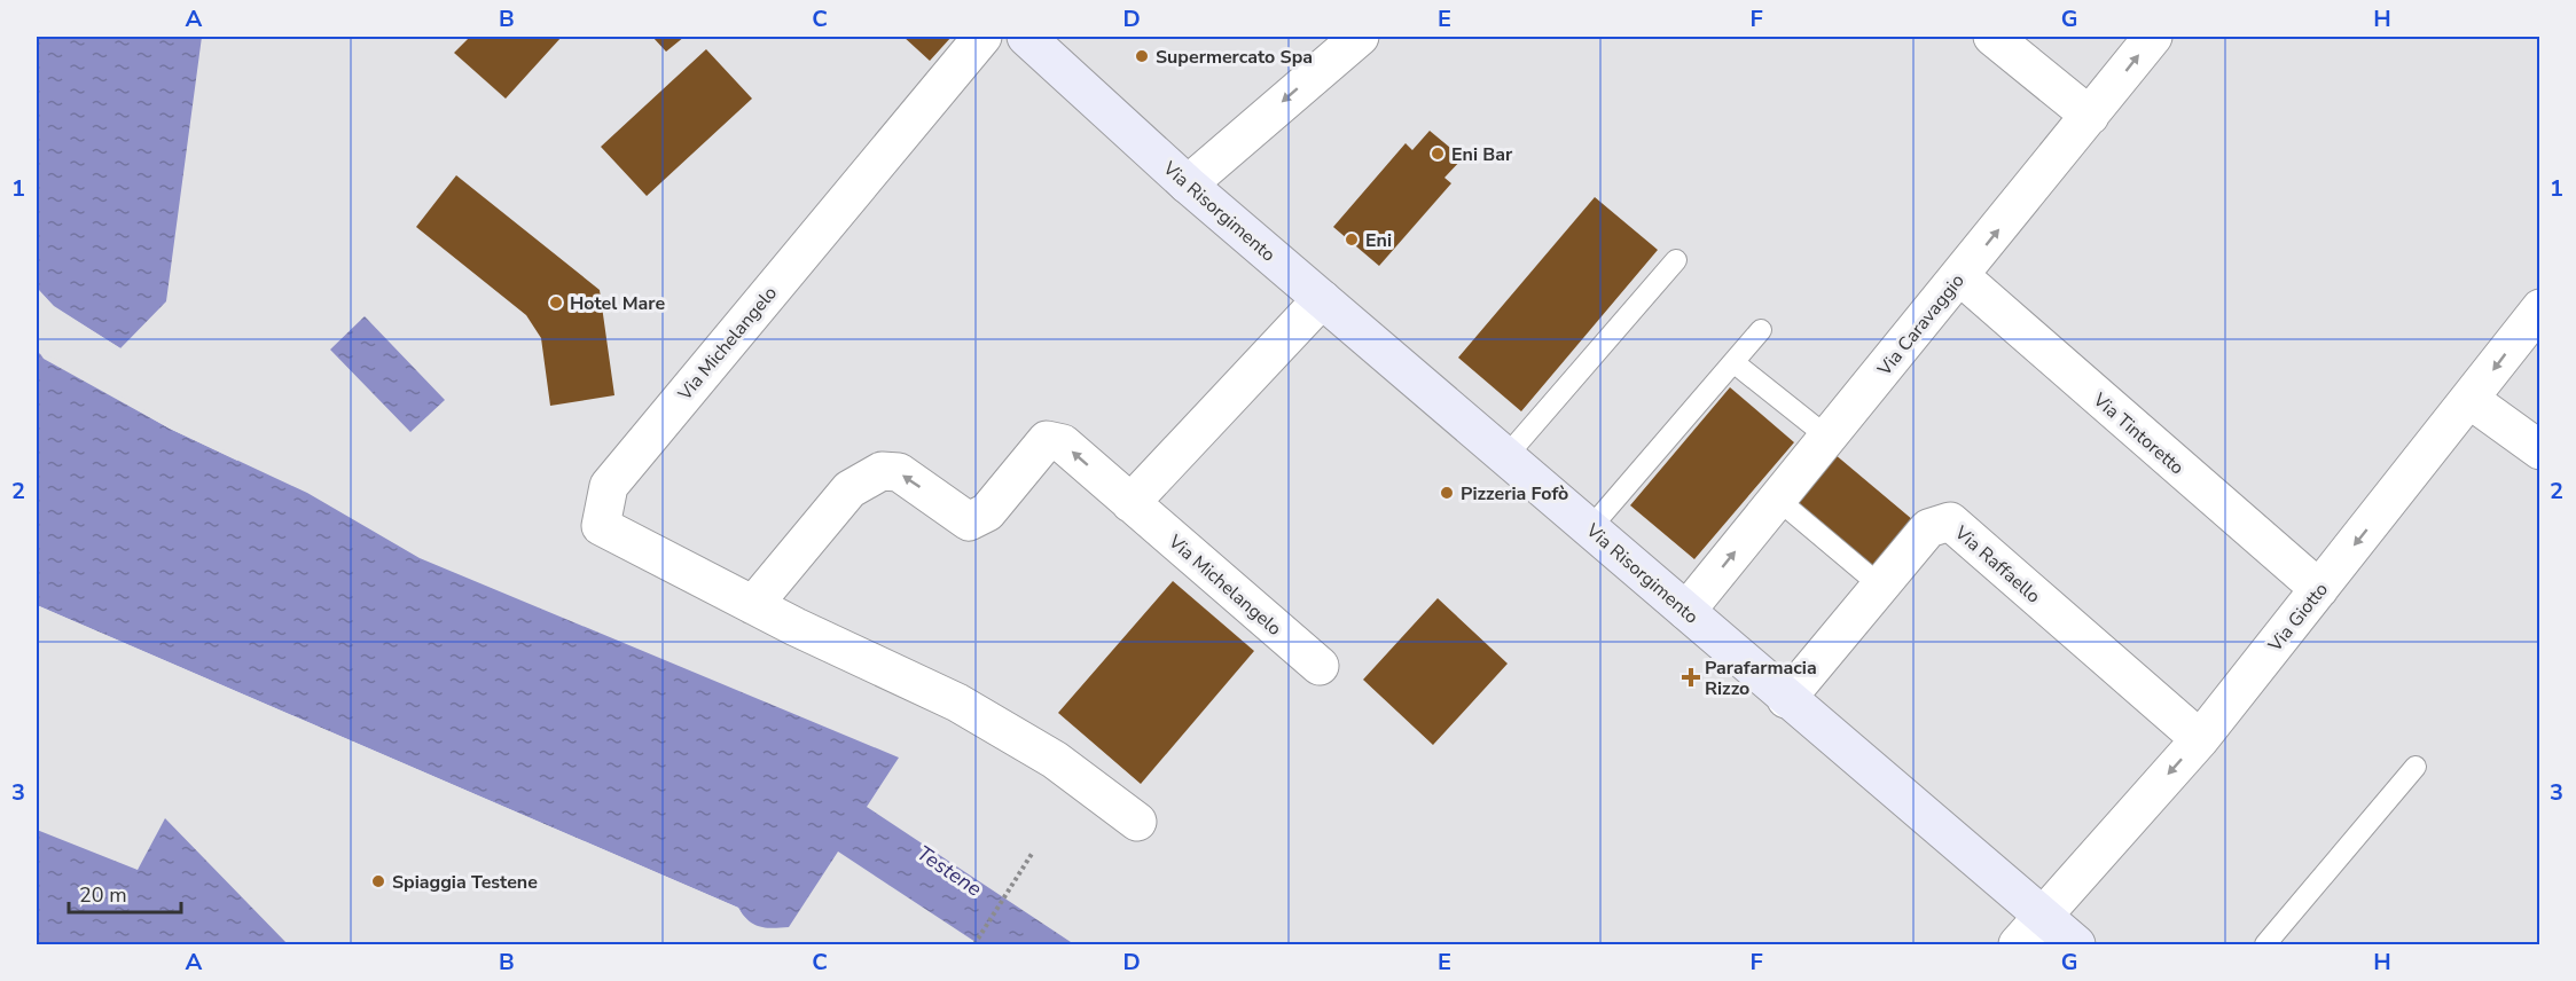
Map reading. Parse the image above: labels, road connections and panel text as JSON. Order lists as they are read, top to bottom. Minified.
{"streets":{"main road":["Via Risorgimento"],"street":["Via Caravaggio","Via Michelangelo","Via Tintoretto","Via Raffaello","Via Giotto"]},"crossings":[["Via Risorgimento","Via Caravaggio"],["Via Risorgimento","Via Raffaello"],["Via Risorgimento","Via Giotto"],["Via Caravaggio","Via Tintoretto"],["Via Tintoretto","Via Giotto"],["Via Raffaello","Via Giotto"]],"one_way":["Via Caravaggio","Via Giotto"],"water":["Testene"],"places":{"other":["Supermercato Spa","Eni Bar","Eni","Hotel Mare","Pizzeria Fofò","Spiaggia Testene"],"health":["Parafarmacia Rizzo"]},"scale_bar":"20 m","grid":{"columns":["A","B","C","D","E","F","G","H"],"rows":["1","2","3"]}}
